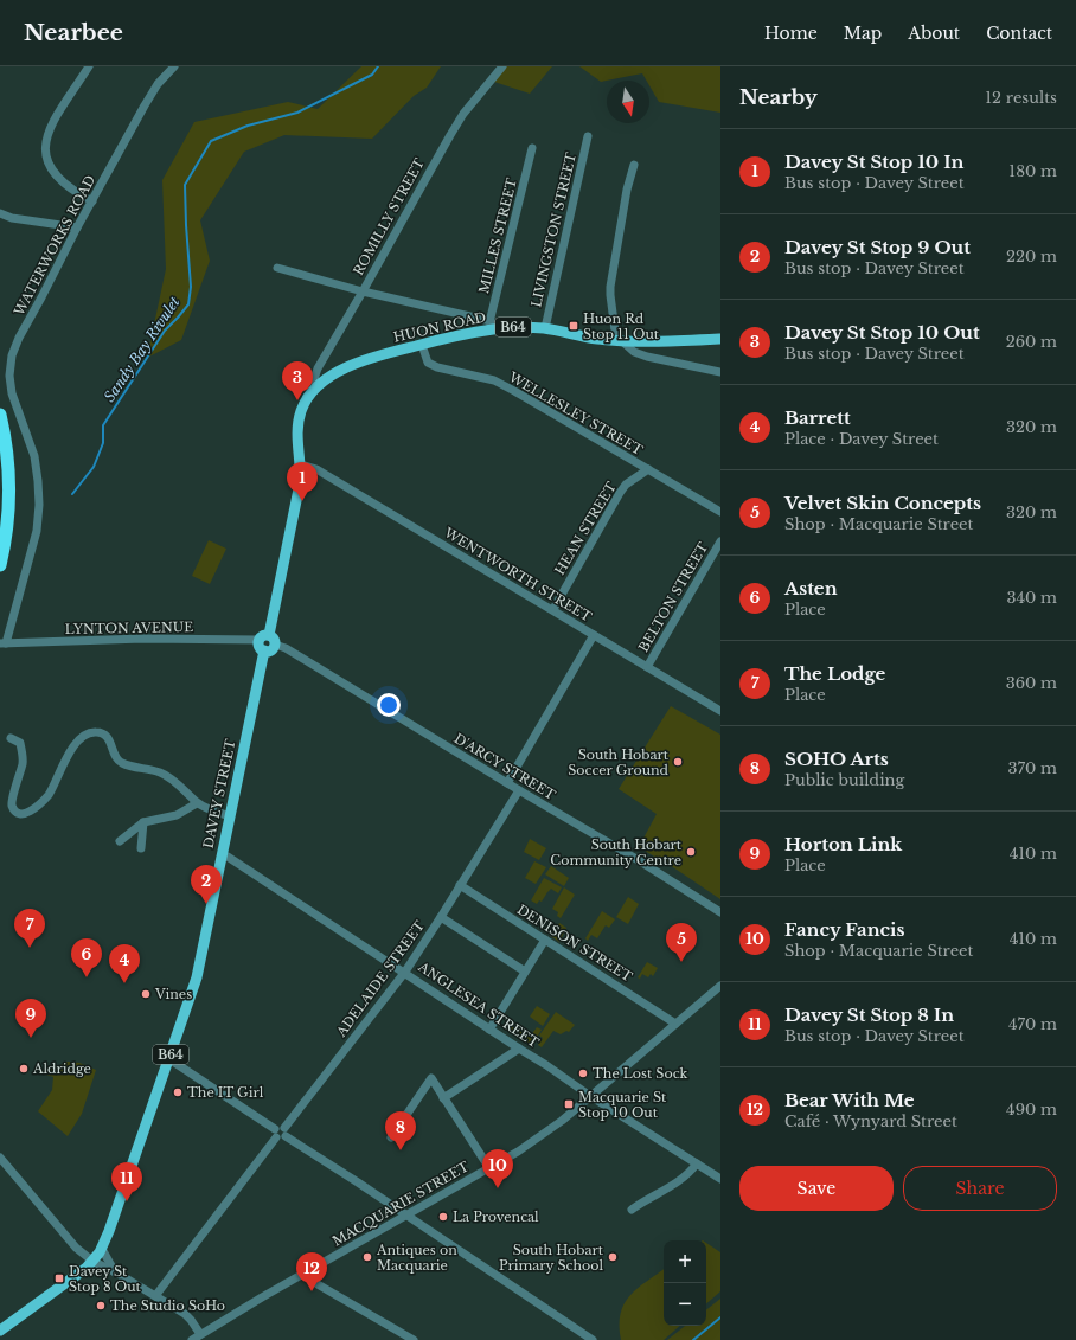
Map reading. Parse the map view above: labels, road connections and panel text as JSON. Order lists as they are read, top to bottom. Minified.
{"streets":{"main road":["HUON ROAD","B64","DAVEY STREET"],"street":["ROMILLY STREET","LIVINGSTON STREET","MILLES STREET","WATERWORKS ROAD","WELLESLEY STREET","HEAN STREET","WENTWORTH STREET","BELTON STREET","LYNTON AVENUE","D'ARCY STREET","DENISON STREET","ADELAIDE STREET","ANGLESEA STREET","MACQUARIE STREET"]},"crossings":[["ROMILLY STREET","HUON ROAD"],["ROMILLY STREET","B64"],["LIVINGSTON STREET","HUON ROAD"],["MILLES STREET","HUON ROAD"],["WATERWORKS ROAD","LYNTON AVENUE"],["HUON ROAD","B64"],["HUON ROAD","WELLESLEY STREET"],["B64","WENTWORTH STREET"],["B64","LYNTON AVENUE"],["B64","D'ARCY STREET"],["B64","DAVEY STREET"],["WELLESLEY STREET","HEAN STREET"],["HEAN STREET","WENTWORTH STREET"],["WENTWORTH STREET","BELTON STREET"],["LYNTON AVENUE","D'ARCY STREET"],["LYNTON AVENUE","DAVEY STREET"],["D'ARCY STREET","DAVEY STREET"],["D'ARCY STREET","ADELAIDE STREET"],["DAVEY STREET","ANGLESEA STREET"],["DENISON STREET","ADELAIDE STREET"],["DENISON STREET","MACQUARIE STREET"],["ADELAIDE STREET","ANGLESEA STREET"],["ANGLESEA STREET","MACQUARIE STREET"]],"water":["Sandy Bay Rivulet"],"places":{"transit":["Huon Rd Stop 11 Out","Macquarie St Stop 10 Out","Davey St Stop 8 Out"],"other":["South Hobart Soccer Ground","South Hobart Community Centre","Vines","Aldridge","The Lost Sock","The IT Girl","La Provencal","Antiques on Macquarie","South Hobart Primary School","The Studio SoHo"]},"north":"bottom","page":{"header":"Nearbee","nav":["Home","Map","About","Contact"],"heading":["Nearby","12 results"],"list":[{"mark":"1","name":"Davey St Stop 10 In","note":"Bus stop · Davey Street","value":"180 m"},{"mark":"2","name":"Davey St Stop 9 Out","note":"Bus stop · Davey Street","value":"220 m"},{"mark":"3","name":"Davey St Stop 10 Out","note":"Bus stop · Davey Street","value":"260 m"},{"mark":"4","name":"Barrett","note":"Place · Davey Street","value":"320 m"},{"mark":"5","name":"Velvet Skin Concepts","note":"Shop · Macquarie Street","value":"320 m"},{"mark":"6","name":"Asten","note":"Place","value":"340 m"},{"mark":"7","name":"The Lodge","note":"Place","value":"360 m"},{"mark":"8","name":"SOHO Arts","note":"Public building","value":"370 m"},{"mark":"9","name":"Horton Link","note":"Place","value":"410 m"},{"mark":"10","name":"Fancy Fancis","note":"Shop · Macquarie Street","value":"410 m"},{"mark":"11","name":"Davey St Stop 8 In","note":"Bus stop · Davey Street","value":"470 m"},{"mark":"12","name":"Bear With Me","note":"Café · Wynyard Street","value":"490 m"}],"pins":["3","1","2","7","5","6","4","9","8","10","11","12"],"buttons":["Save","Share"],"map_buttons":["+","−"]}}
